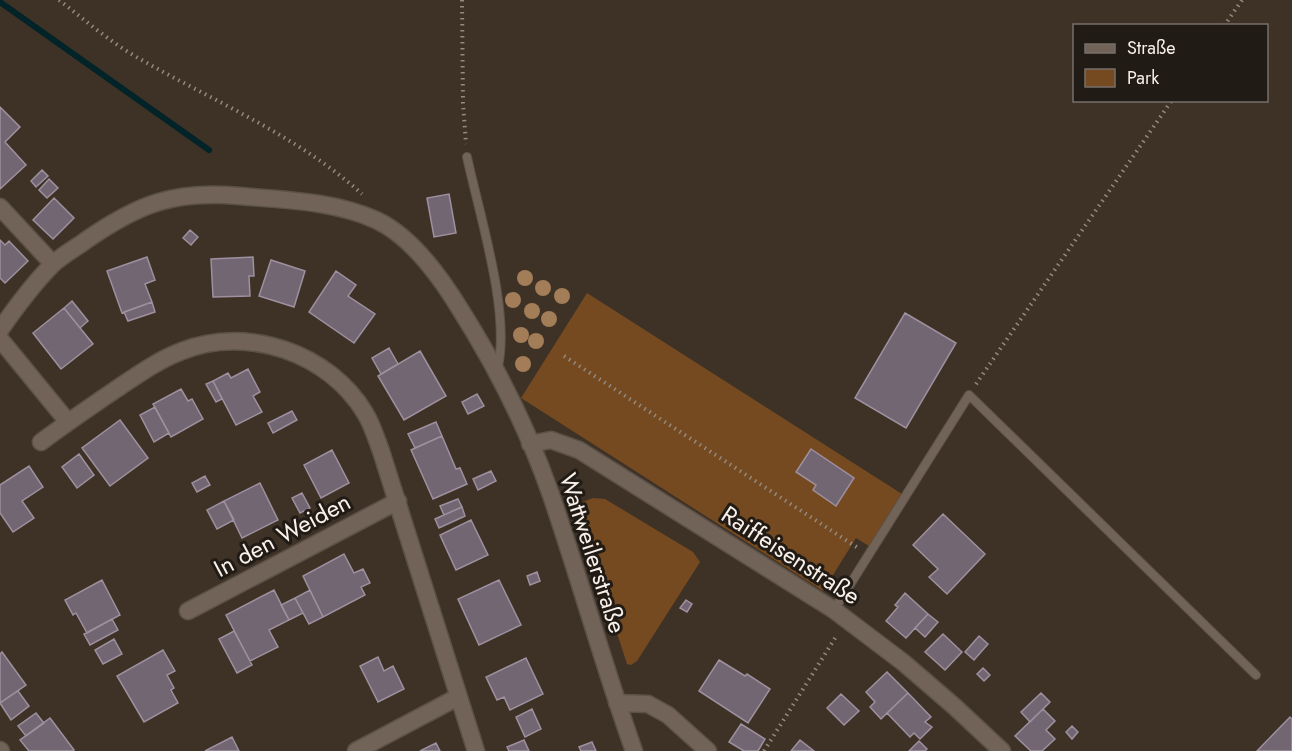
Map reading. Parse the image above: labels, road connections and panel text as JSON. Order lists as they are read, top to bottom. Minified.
{"streets":{"street":["In den Weiden","Wattweilerstraße","Raiffeisenstraße"]},"crossings":[["Wattweilerstraße","Raiffeisenstraße"]],"legend":["Straße","Park"]}
